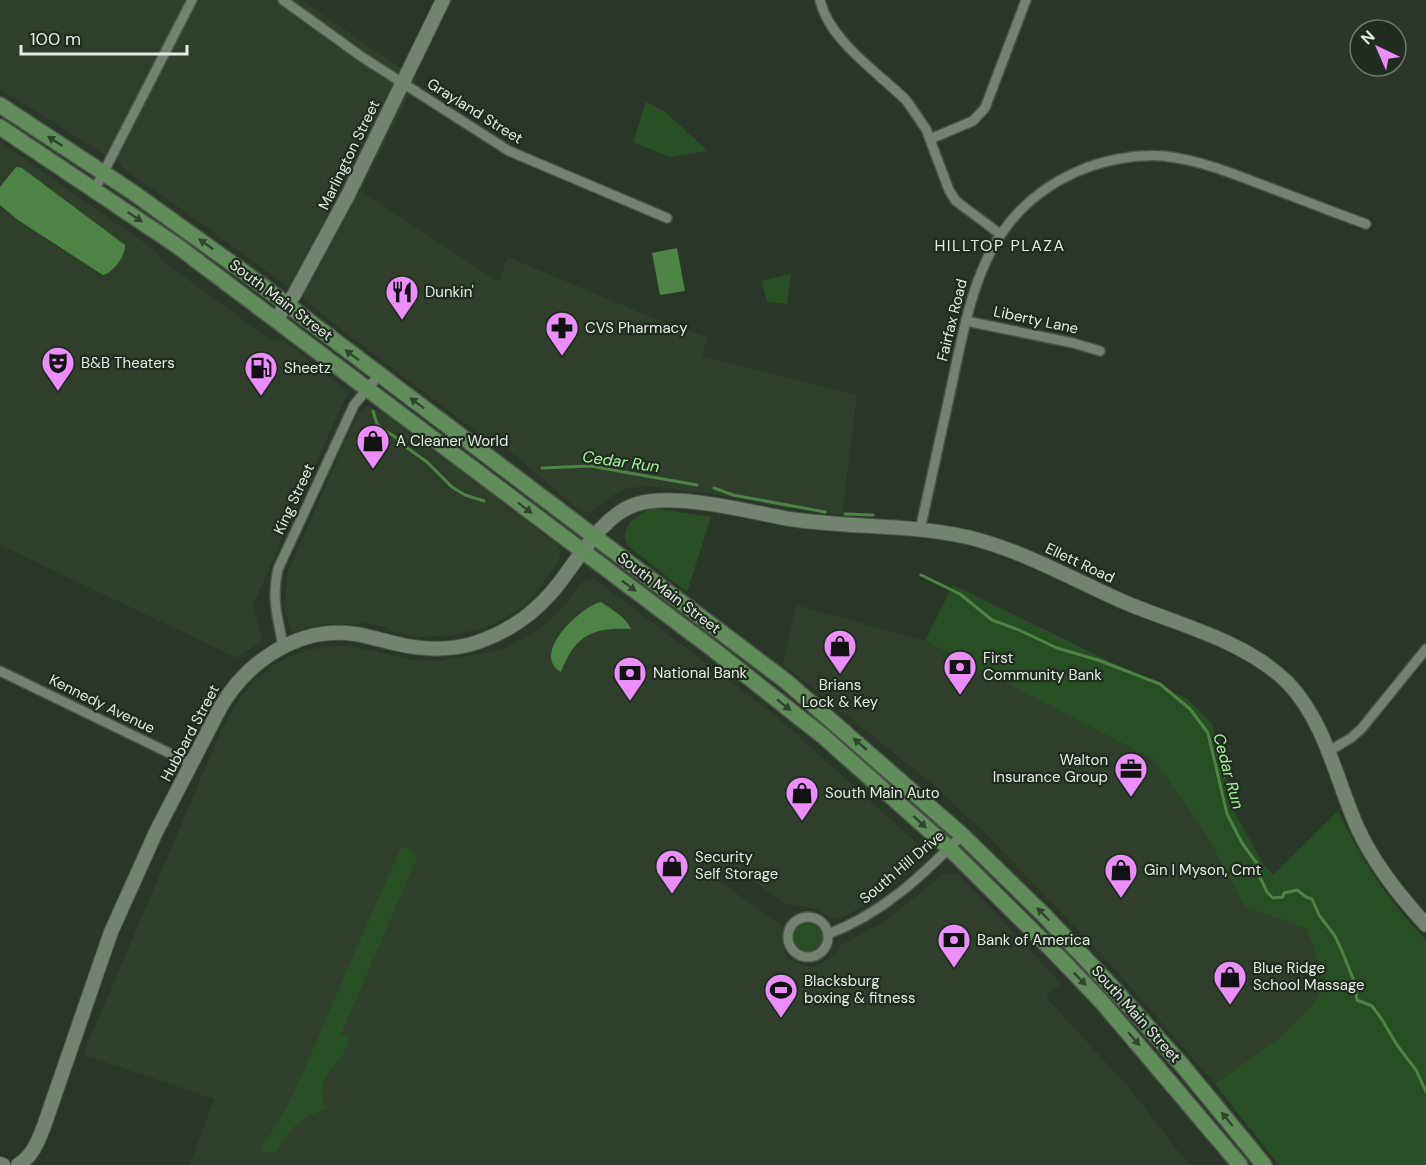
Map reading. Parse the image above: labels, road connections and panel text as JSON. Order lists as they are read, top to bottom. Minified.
{"streets":{"main road":["South Main Street"],"street":["Grayland Street","Marlington Street","Fairfax Road","Liberty Lane","King Street","Ellett Road","Kennedy Avenue","Hubbard Street","South Hill Drive"]},"crossings":[["Grayland Street","Marlington Street"],["Marlington Street","South Main Street"],["South Main Street","King Street"],["South Main Street","Ellett Road"],["South Main Street","Hubbard Street"],["South Main Street","South Hill Drive"],["Fairfax Road","Liberty Lane"],["Fairfax Road","Ellett Road"],["King Street","Hubbard Street"],["Ellett Road","Hubbard Street"],["Kennedy Avenue","Hubbard Street"]],"districts":["HILLTOP PLAZA"],"water":["Cedar Run"],"places":{"restaurant":["Dunkin'"],"pharmacy":["CVS Pharmacy"],"theatre":["B&B Theaters"],"fuel station":["Sheetz"],"shop":["A Cleaner World","Brians Lock & Key","South Main Auto","Security Self Storage","Gin I Myson, Cmt","Blue Ridge School Massage"],"bank":["First Community Bank","National Bank","Bank of America"],"office":["Walton Insurance Group"],"sports":["Blacksburg boxing & fitness"]},"scale_bar":"100 m","north":"top left"}
